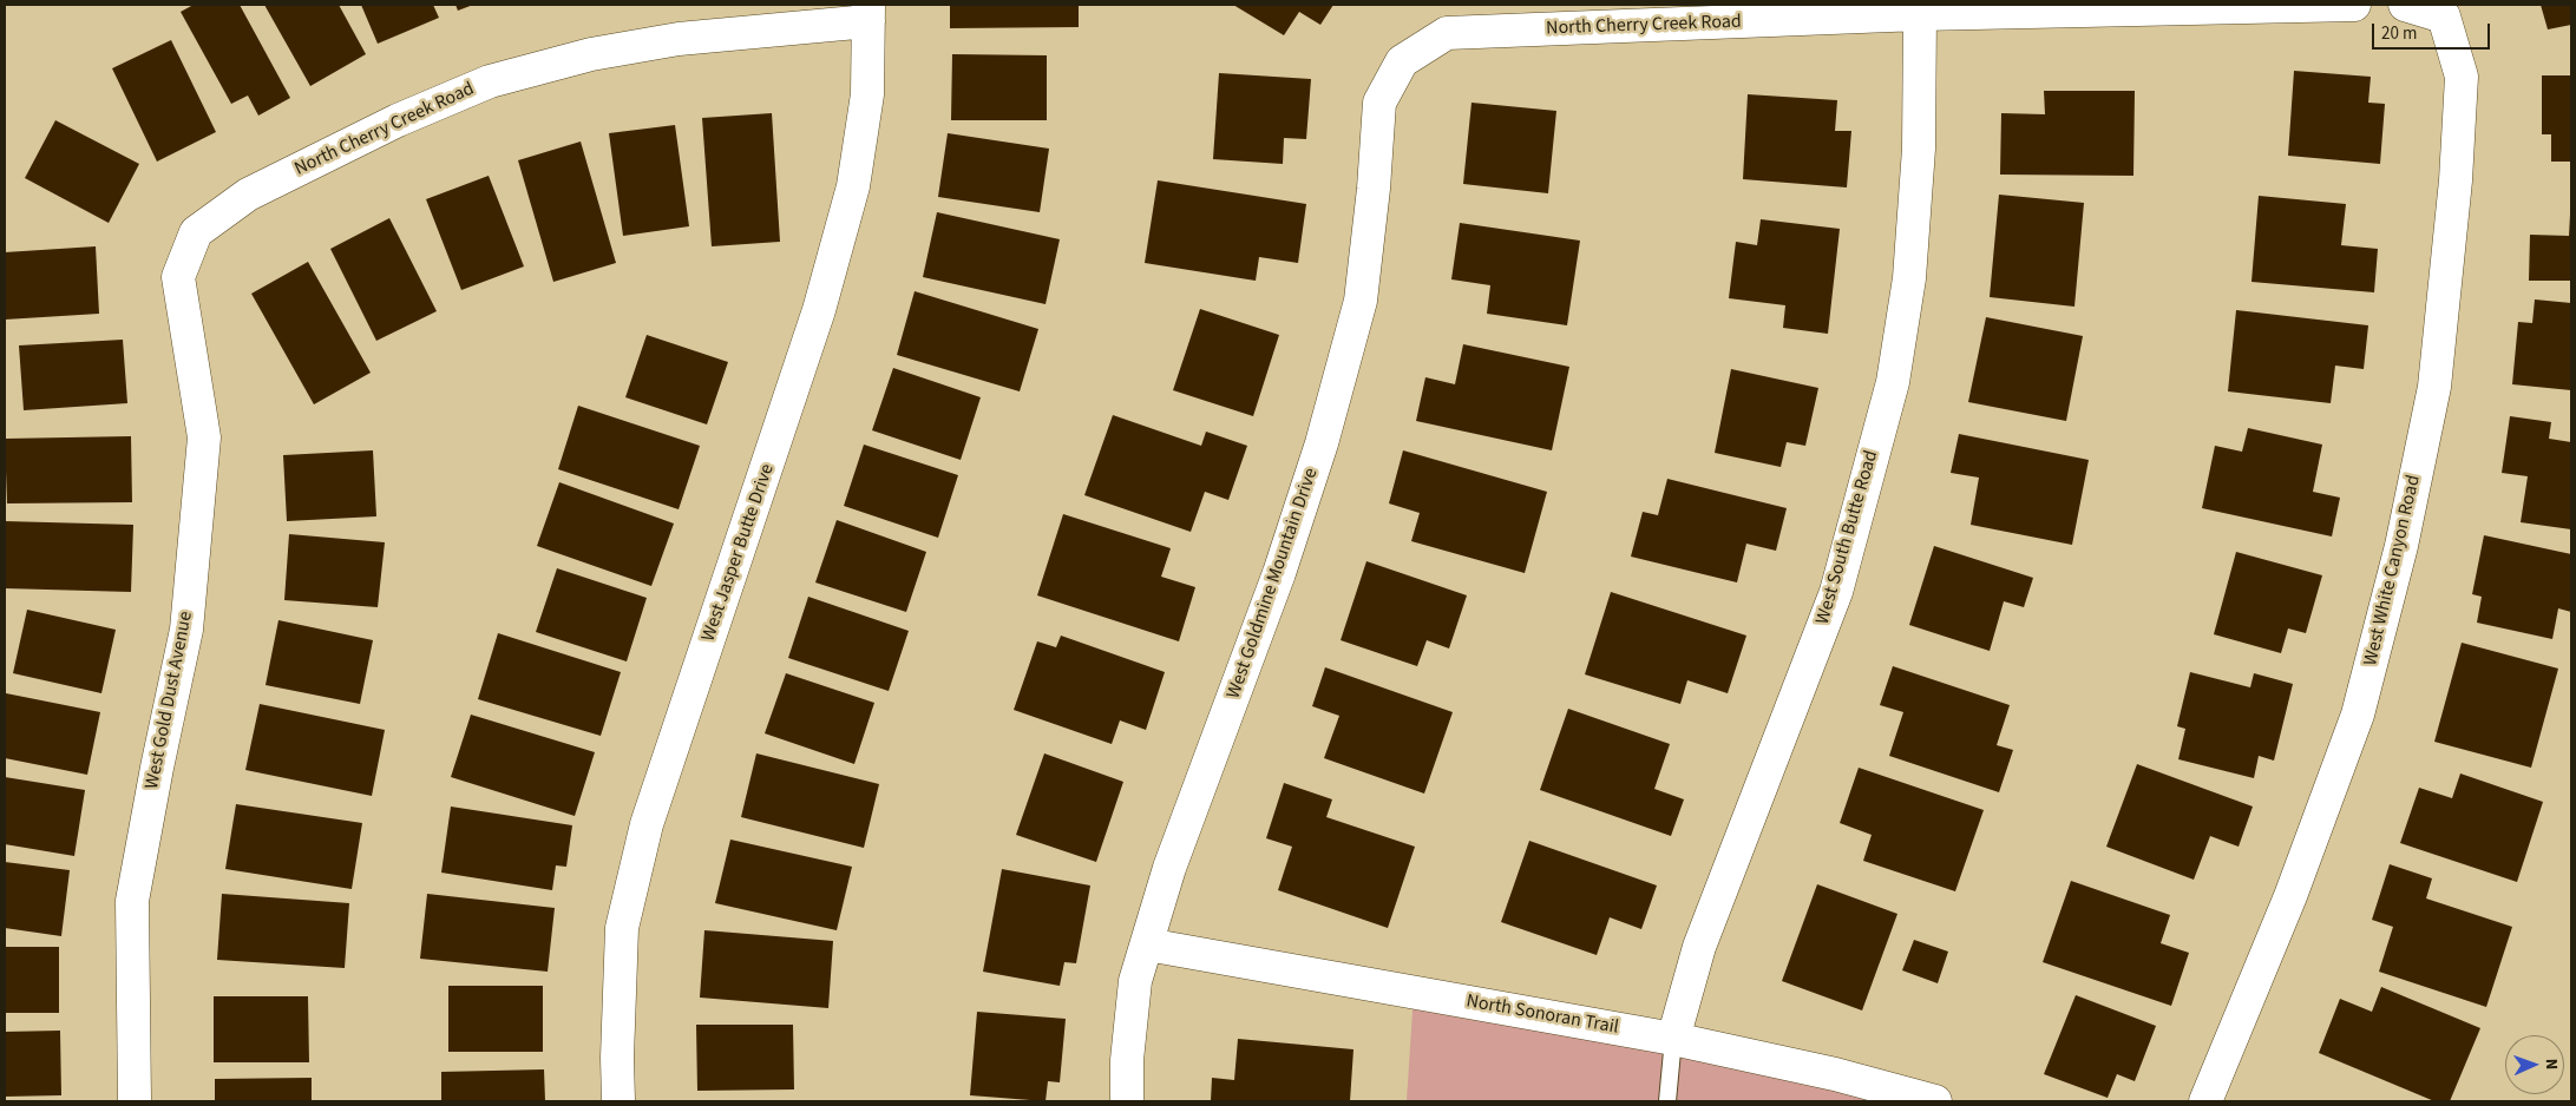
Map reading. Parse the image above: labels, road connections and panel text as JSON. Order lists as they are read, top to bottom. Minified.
{"streets":{"street":["North Cherry Creek Road","West South Butte Road","West Jasper Butte Drive","West White Canyon Road","West Goldmine Mountain Drive","West Gold Dust Avenue","North Sonoran Trail"]},"crossings":[["North Cherry Creek Road","West South Butte Road"],["North Cherry Creek Road","West Jasper Butte Drive"],["North Cherry Creek Road","West Goldmine Mountain Drive"],["North Cherry Creek Road","West Gold Dust Avenue"],["West South Butte Road","North Sonoran Trail"],["West Goldmine Mountain Drive","North Sonoran Trail"]],"scale_bar":"20 m","north":"right"}
